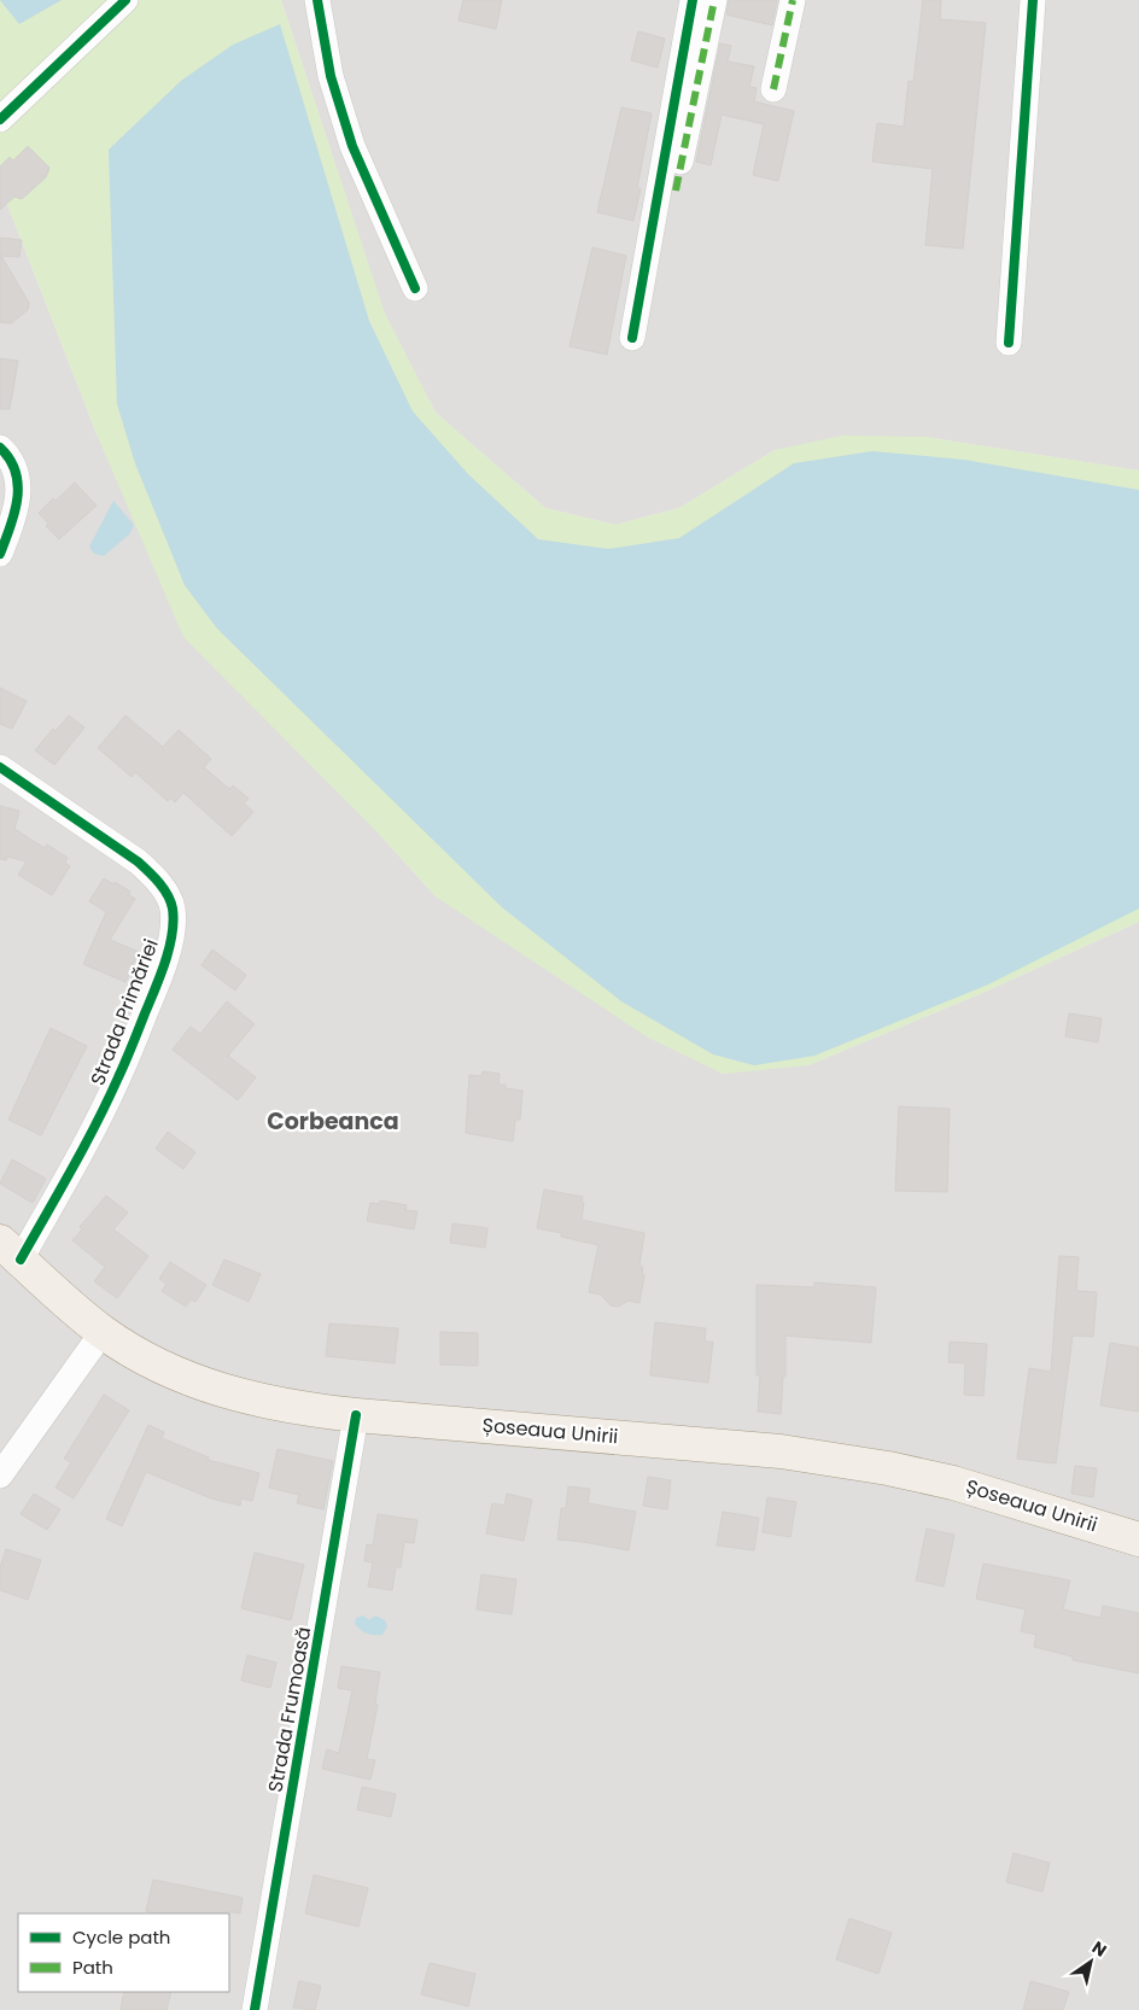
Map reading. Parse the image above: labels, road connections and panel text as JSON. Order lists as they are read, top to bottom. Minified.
{"streets":{"main road":["Șoseaua Unirii"],"street":["Strada Primăriei","Strada Frumoasă"]},"crossings":[["Strada Primăriei","Șoseaua Unirii"],["Șoseaua Unirii","Strada Frumoasă"]],"districts":["Corbeanca"],"legend":["Cycle path","Path"],"north":"top right"}
